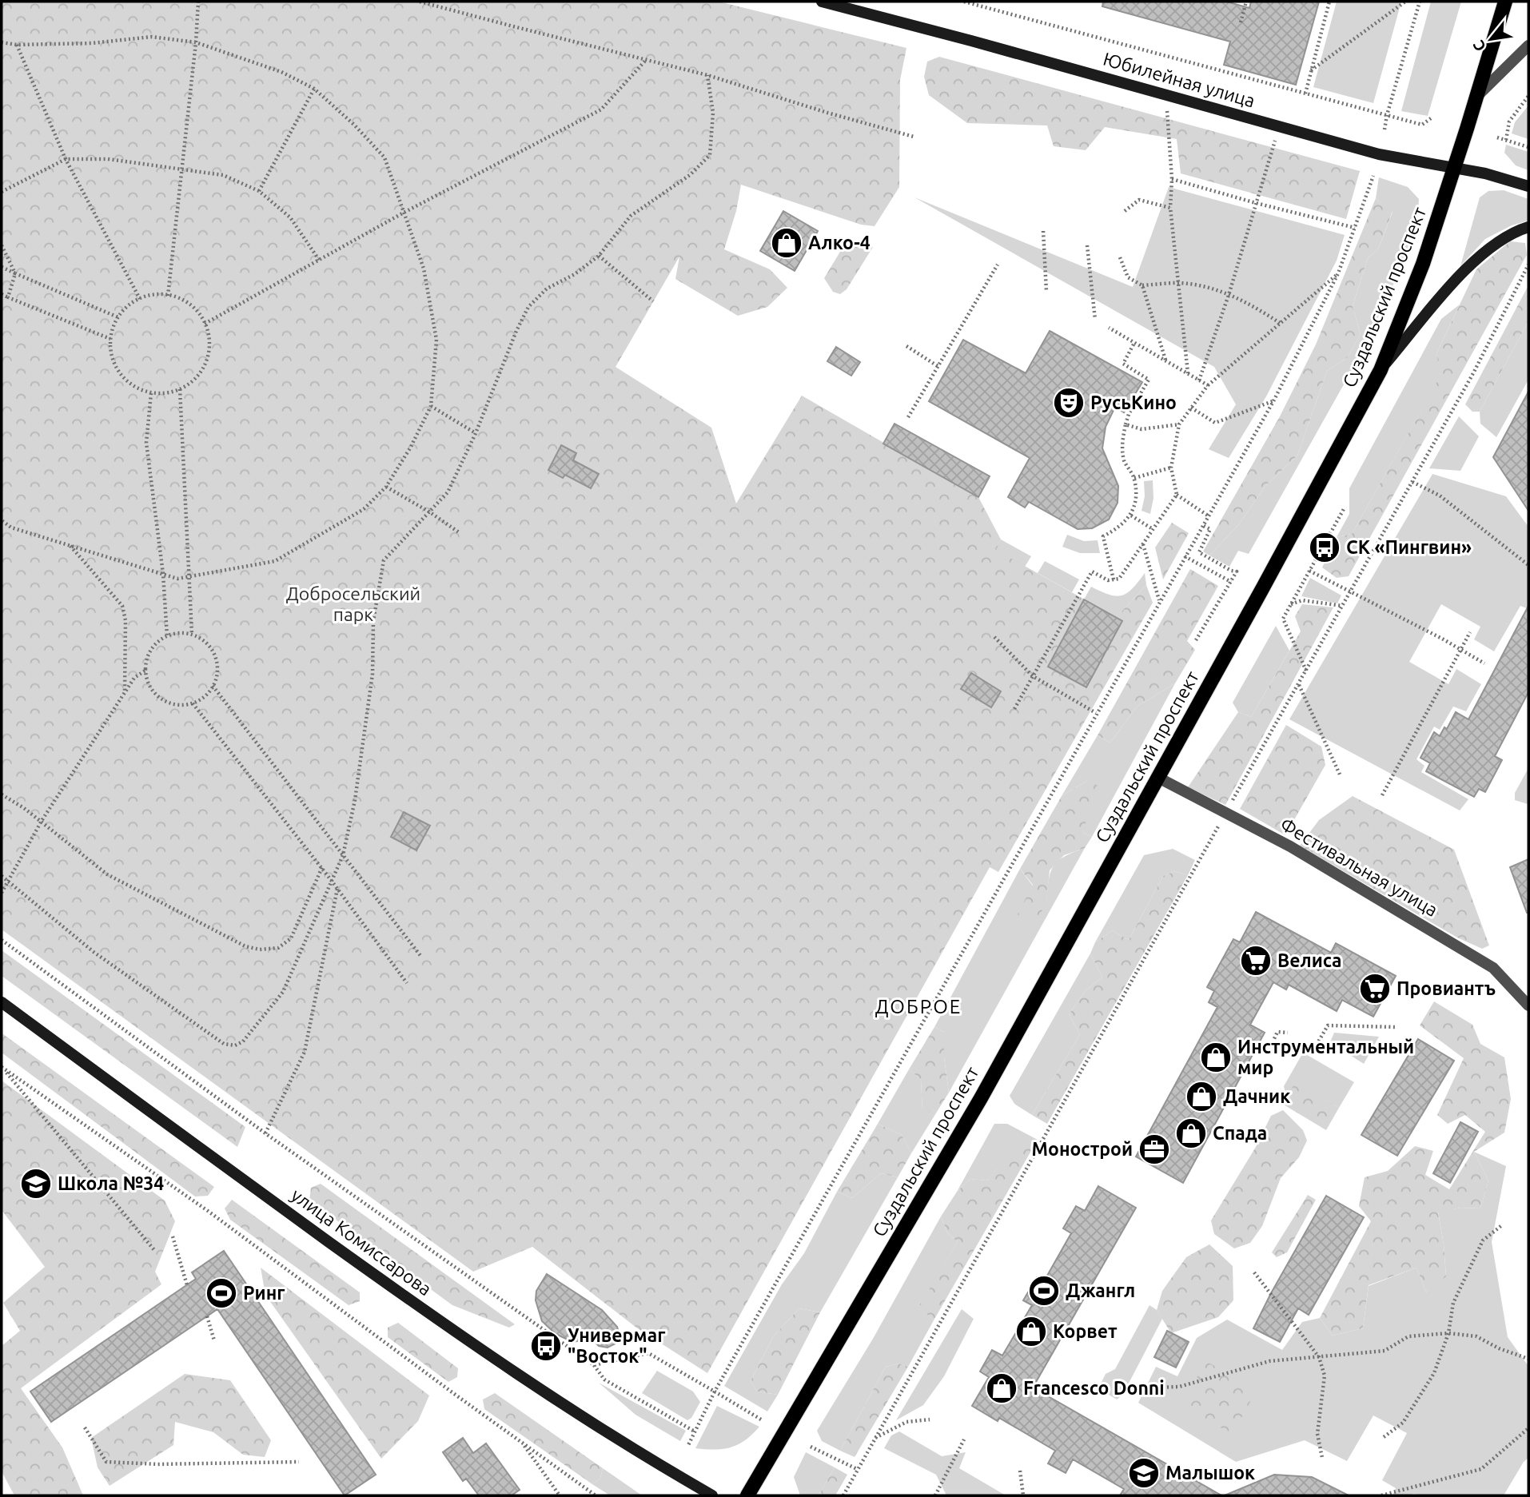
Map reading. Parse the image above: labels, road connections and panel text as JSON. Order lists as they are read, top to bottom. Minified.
{"streets":{"main road":["Юбилейная улица","Суздальский проспект","улица Комиссарова"],"street":["Фестивальная улица"]},"crossings":[["Юбилейная улица","Суздальский проспект"],["Суздальский проспект","Фестивальная улица"]],"districts":["ДОБРОЕ"],"parks":["Добросельский парк"],"places":{"shop":["Алко-4","Инструментальный мир","Дачник","Спада","Корвет","Francesco Donni"],"theatre":["РусьКино"],"bus stop":["СК «Пингвин»","Универмаг \"Восток\""],"supermarket":["Велиса","Провиантъ"],"office":["Монострой"],"school or university":["Школа №34","Малышок"],"sports":["Джангл","Ринг"]},"north":"bottom left"}
